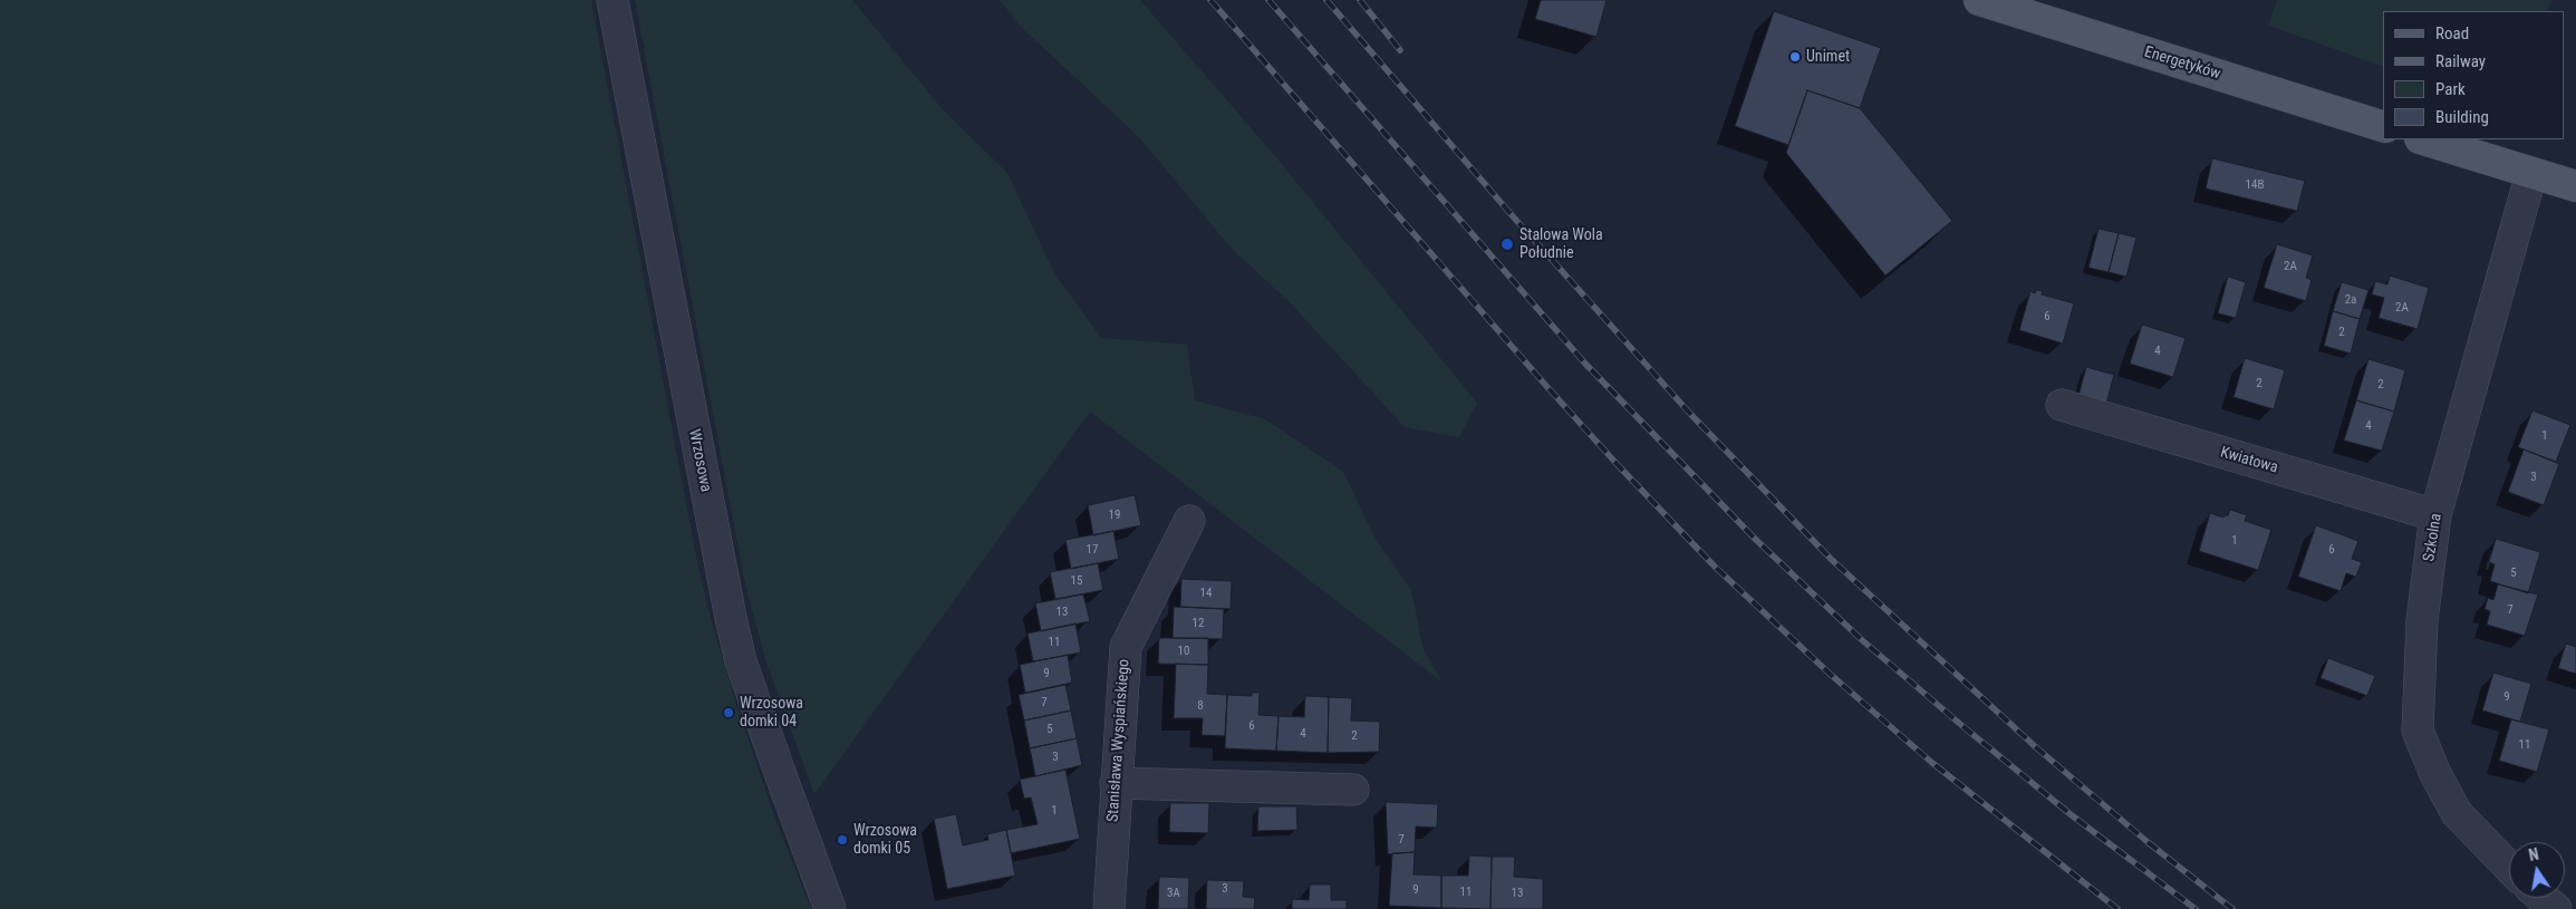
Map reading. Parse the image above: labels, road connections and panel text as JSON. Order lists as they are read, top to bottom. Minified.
{"streets":{"main road":["Energetyków"],"street":["Wrzosowa","Kwiatowa","Szkolna","Stanisława Wyspiańskiego"]},"crossings":[["Kwiatowa","Szkolna"]],"places":["Unimet","Stalowa Wola Południe","Wrzosowa domki 04","Wrzosowa domki 05"],"house_numbers":["14B","2A","2a","2A","6","2","4","2","2","4","1","3","19","1","17","6","5","15","14","7","13","12","11","10","9","9","7","8","6","5","4","2","11","3","1","7","3","9","11","3A","13"],"legend":["Road","Railway","Park","Building"],"north":"top"}
